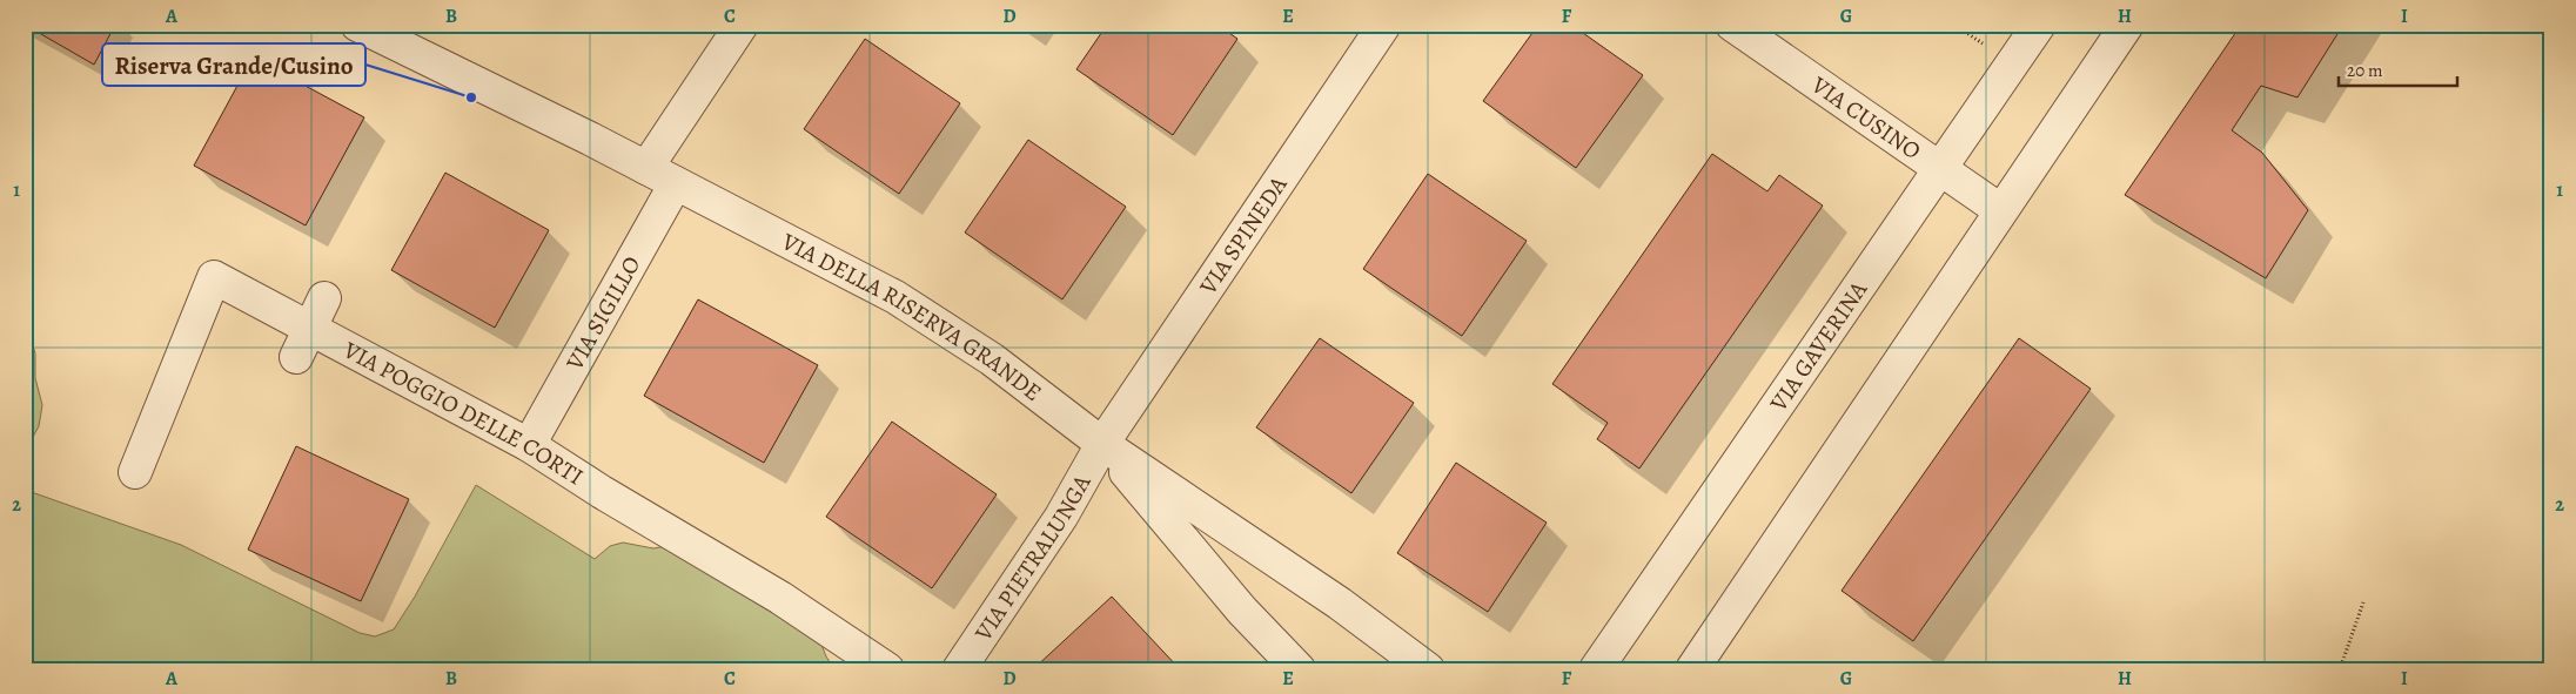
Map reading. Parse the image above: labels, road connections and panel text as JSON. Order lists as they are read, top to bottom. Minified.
{"streets":{"street":["VIA CUSINO","VIA SPINEDA","VIA SIGILLO","VIA DELLA RISERVA GRANDE","VIA GAVERINA","VIA POGGIO DELLE CORTI","VIA PIETRALUNGA"]},"crossings":[["VIA CUSINO","VIA GAVERINA"],["VIA SPINEDA","VIA DELLA RISERVA GRANDE"],["VIA SPINEDA","VIA PIETRALUNGA"],["VIA SIGILLO","VIA DELLA RISERVA GRANDE"],["VIA SIGILLO","VIA POGGIO DELLE CORTI"],["VIA DELLA RISERVA GRANDE","VIA PIETRALUNGA"]],"places":["Riserva Grande/Cusino"],"scale_bar":"20 m","grid":{"columns":["A","B","C","D","E","F","G","H","I"],"rows":["1","2"]}}
